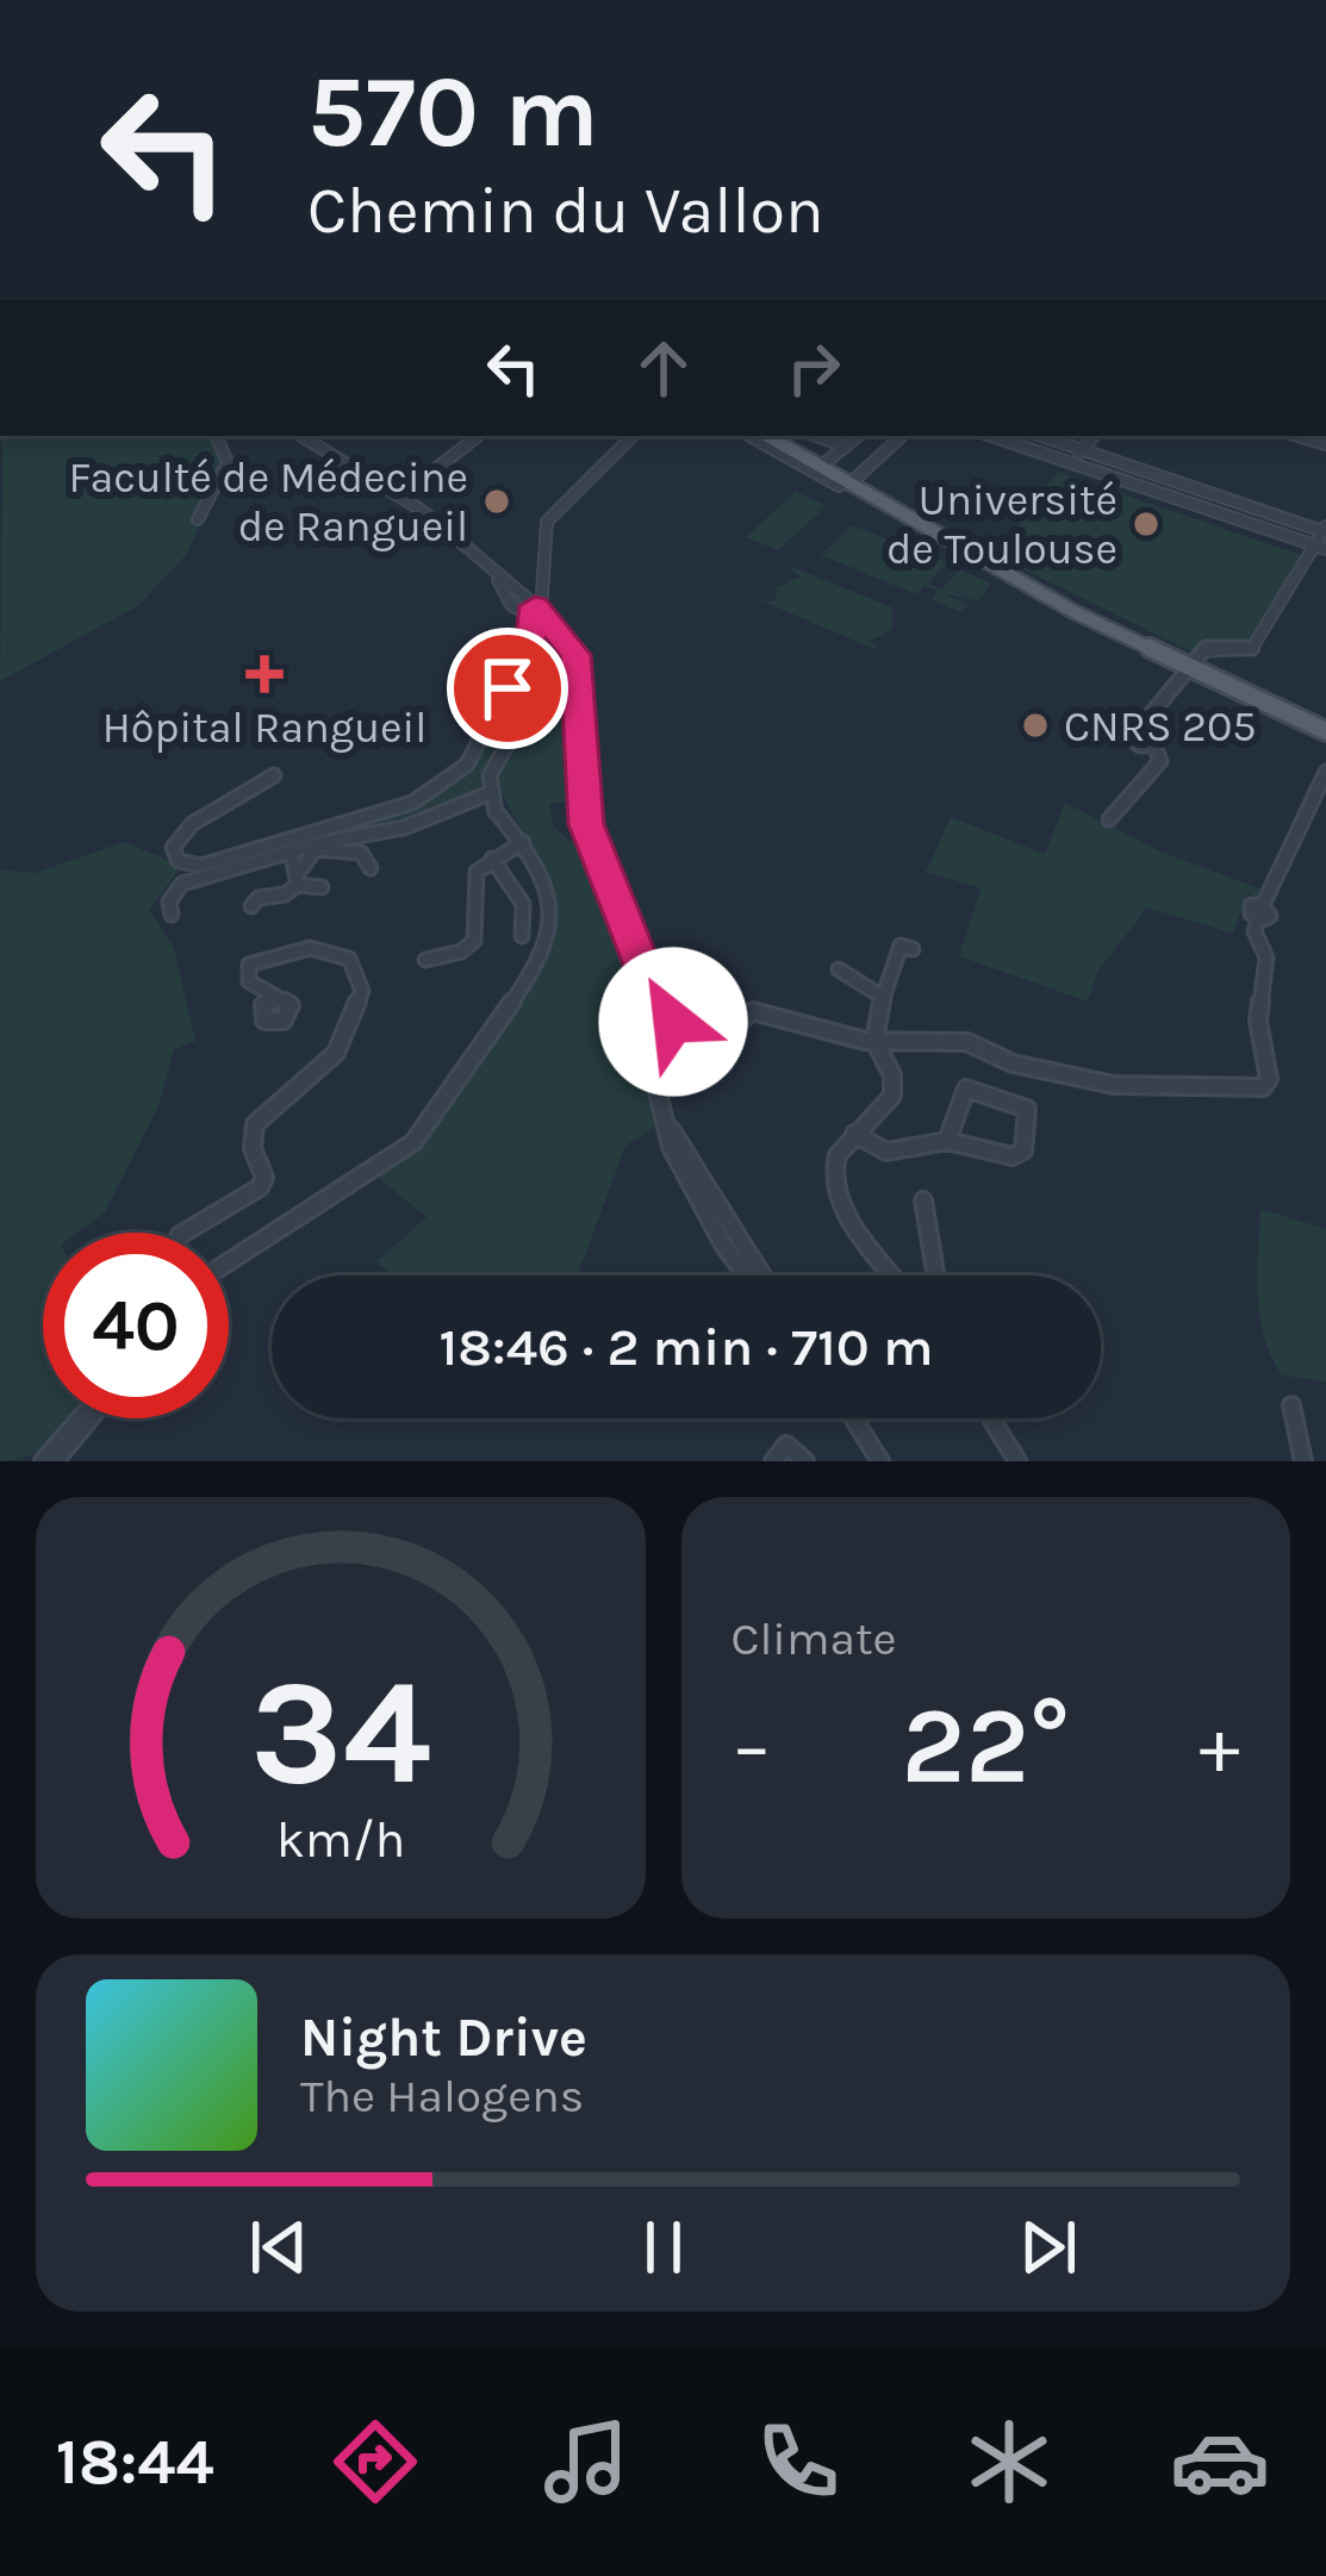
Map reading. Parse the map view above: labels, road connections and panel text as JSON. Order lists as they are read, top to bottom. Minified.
{"places":{"other":["Faculté de Médecine de Rangueil","Université de Toulouse","CNRS 205"],"health":["Hôpital Rangueil"]},"page":{"turn":["570 m","Chemin du Vallon"],"limit":"40","trip":"18:46 · 2 min · 710 m","tile":"Climate","heat":["−","22°","+"],"song":["Night Drive","The Halogens"],"tabs":"18:44","gauge":["34","km/h"]}}
